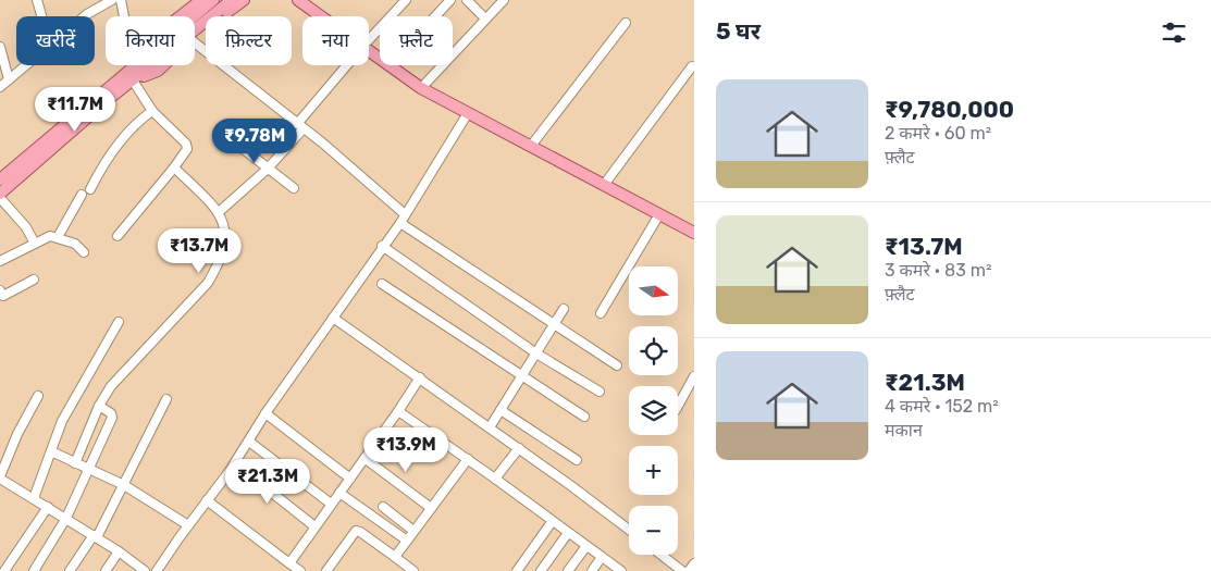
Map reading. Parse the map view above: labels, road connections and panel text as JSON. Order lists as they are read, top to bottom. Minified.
{"north":"right","page":{"heading":"5 घर","chip":["खरीदें","किराया","फ़िल्टर","नया","फ़्लैट"],"list":[{"name":"₹9,780,000","note":"2 कमरे · 60 m² · फ़्लैट"},{"name":"₹13.7M","note":"3 कमरे · 83 m² · फ़्लैट"},{"name":"₹21.3M","note":"4 कमरे · 152 m² · मकान"}],"price":["₹11.7M","₹9.78M","₹13.7M","₹13.9M","₹21.3M"],"map_buttons":["+","−"]}}
